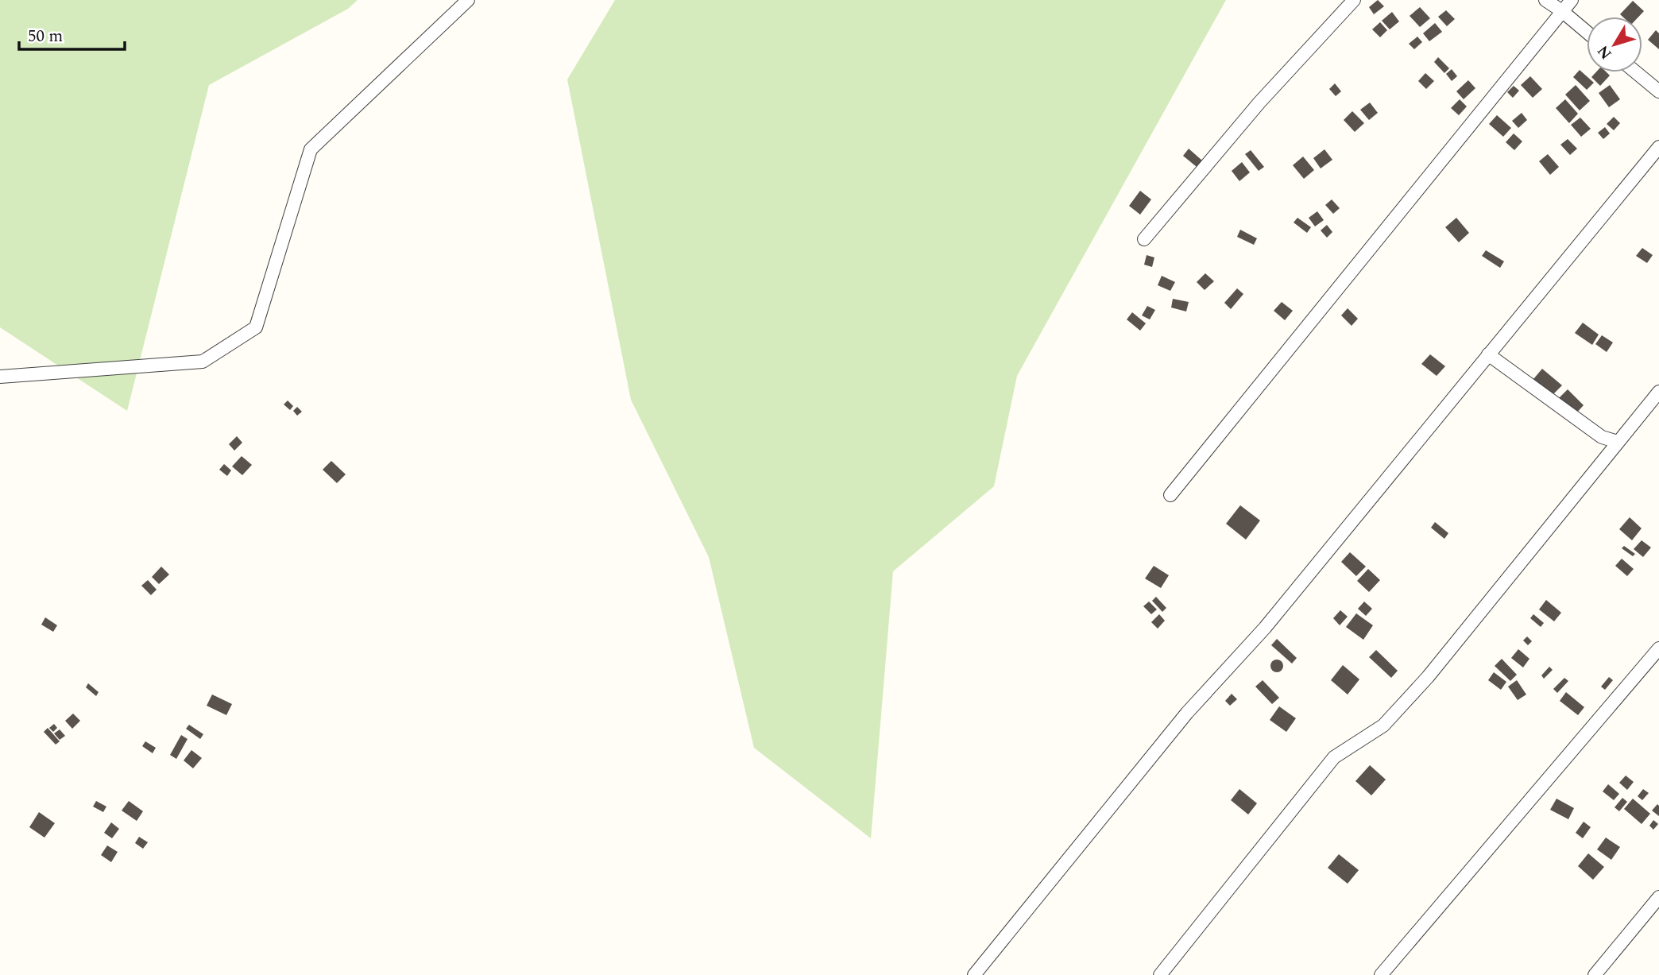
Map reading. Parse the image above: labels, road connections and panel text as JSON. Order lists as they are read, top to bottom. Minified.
{"scale_bar":"50 m","north":"bottom left"}
